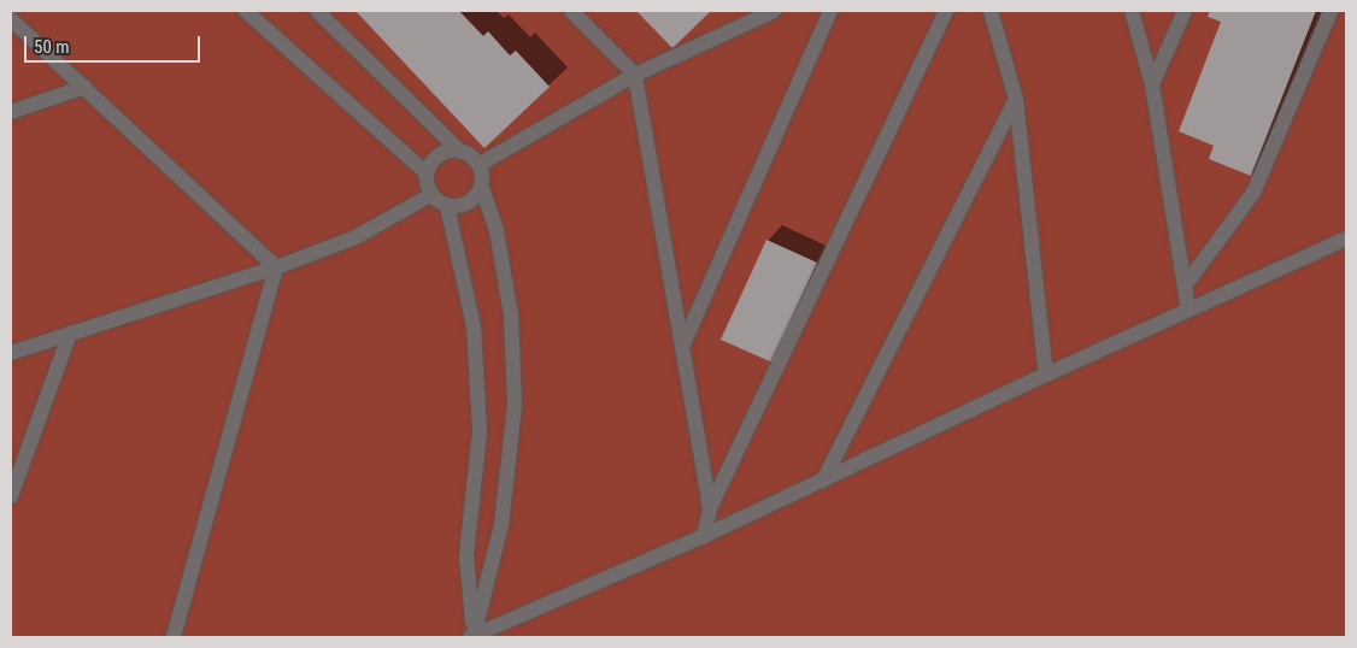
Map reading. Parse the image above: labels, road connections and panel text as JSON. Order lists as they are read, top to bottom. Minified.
{"scale_bar":"50 m"}
